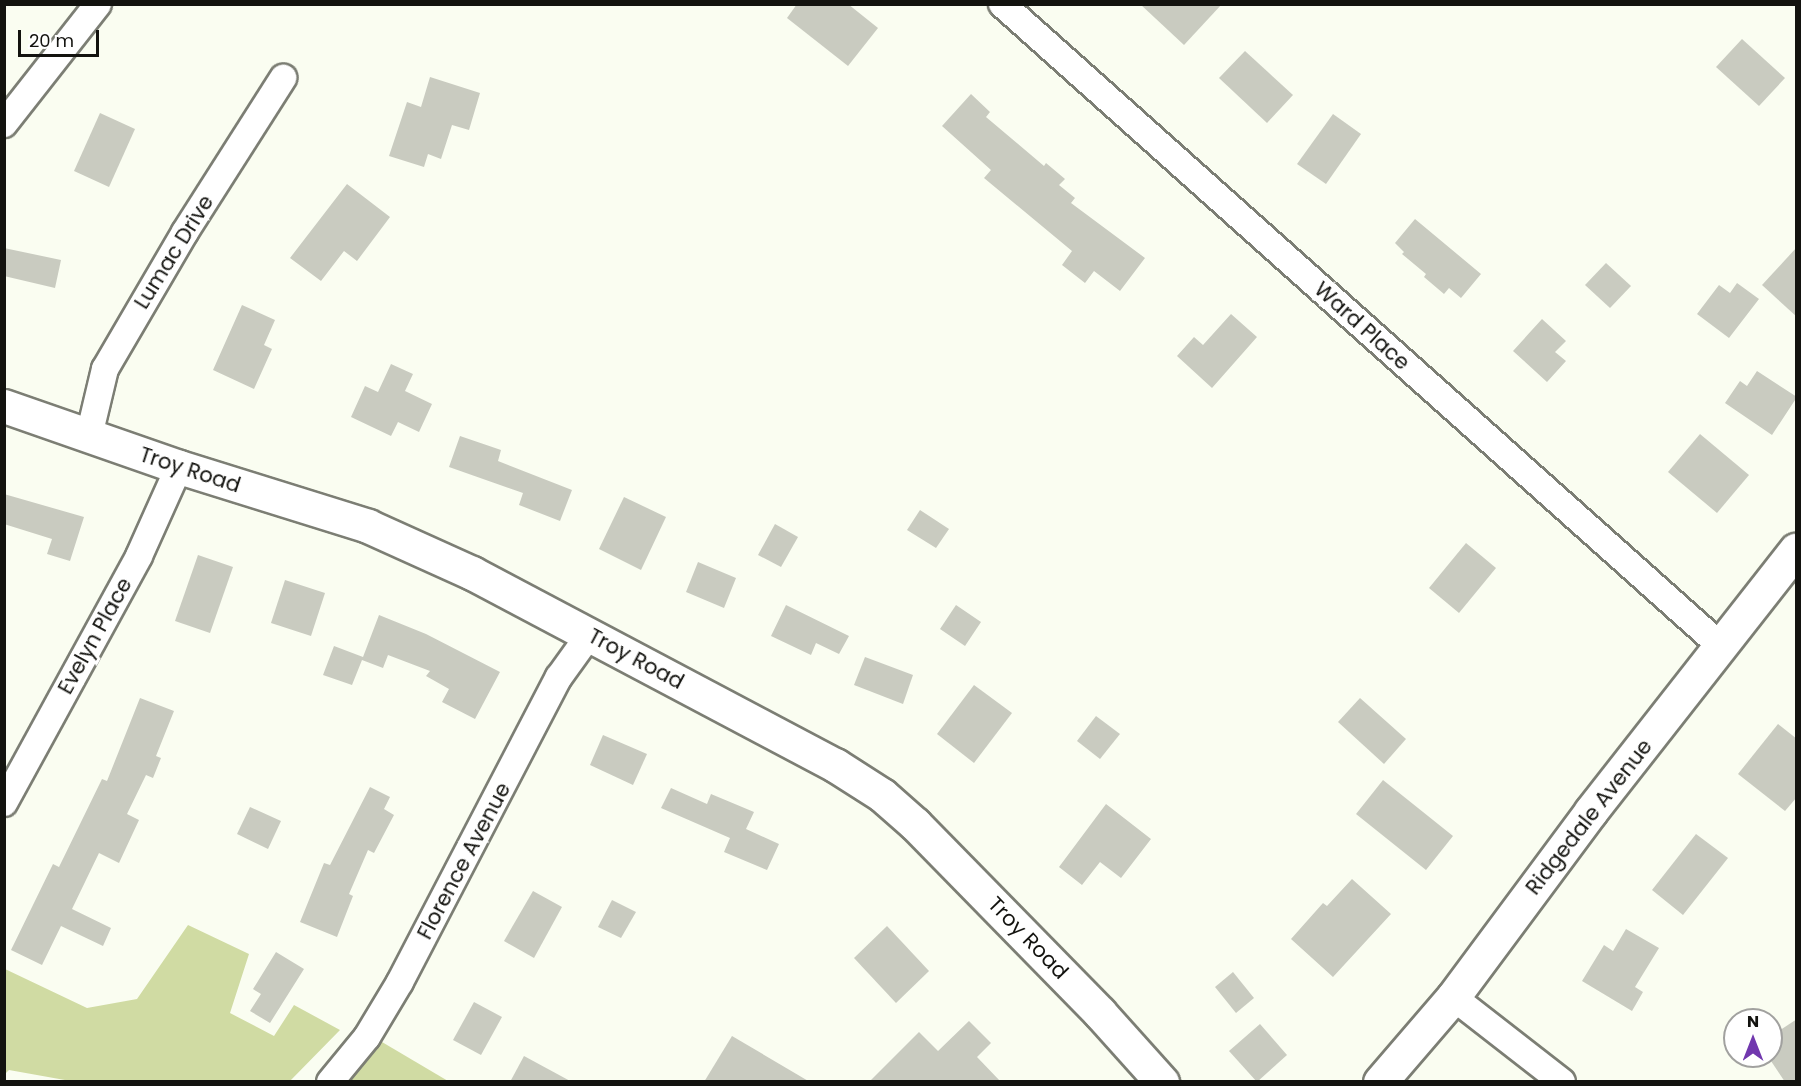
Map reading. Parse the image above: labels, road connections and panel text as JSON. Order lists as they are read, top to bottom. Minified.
{"streets":{"street":["Lumac Drive","Ward Place","Troy Road","Evelyn Place","Ridgedale Avenue","Florence Avenue"]},"crossings":[["Lumac Drive","Troy Road"],["Ward Place","Ridgedale Avenue"],["Troy Road","Evelyn Place"],["Troy Road","Florence Avenue"]],"scale_bar":"20 m","north":"top"}
